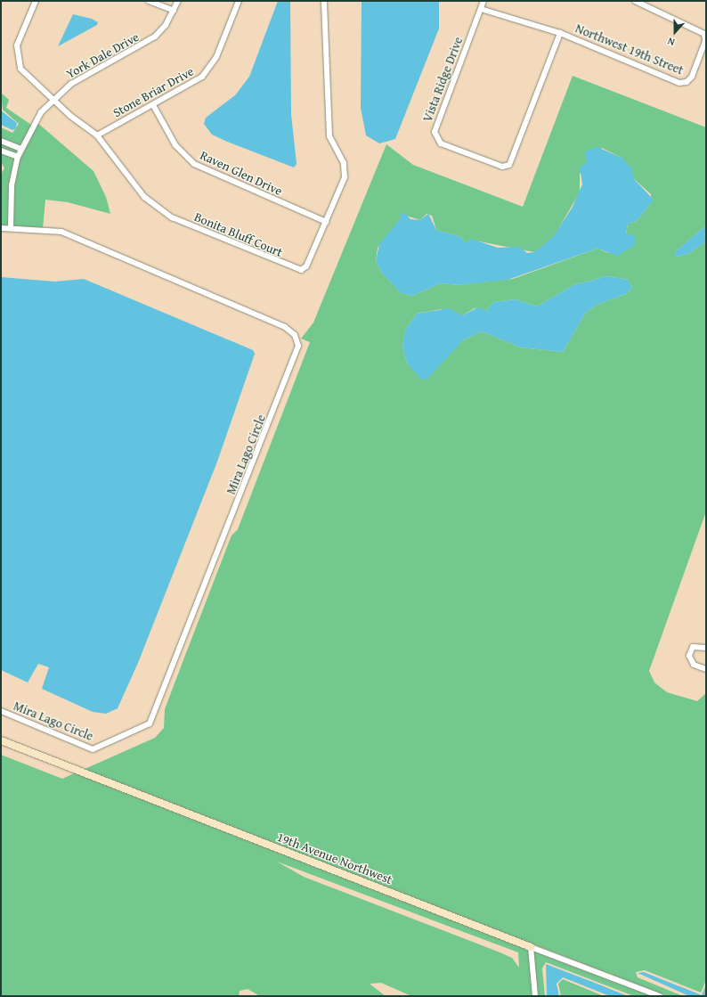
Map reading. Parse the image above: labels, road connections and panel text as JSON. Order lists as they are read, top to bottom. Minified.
{"streets":{"street":["Northwest 19th Street","York Dale Drive","Vista Ridge Drive","Stone Briar Drive","Raven Glen Drive","Bonita Bluff Court","Mira Lago Circle","19th Avenue Northwest"]},"crossings":[["Northwest 19th Street","Vista Ridge Drive"],["York Dale Drive","Bonita Bluff Court"],["York Dale Drive","Mira Lago Circle"],["Stone Briar Drive","Raven Glen Drive"],["Stone Briar Drive","Bonita Bluff Court"],["Raven Glen Drive","Bonita Bluff Court"]],"north":"bottom"}
